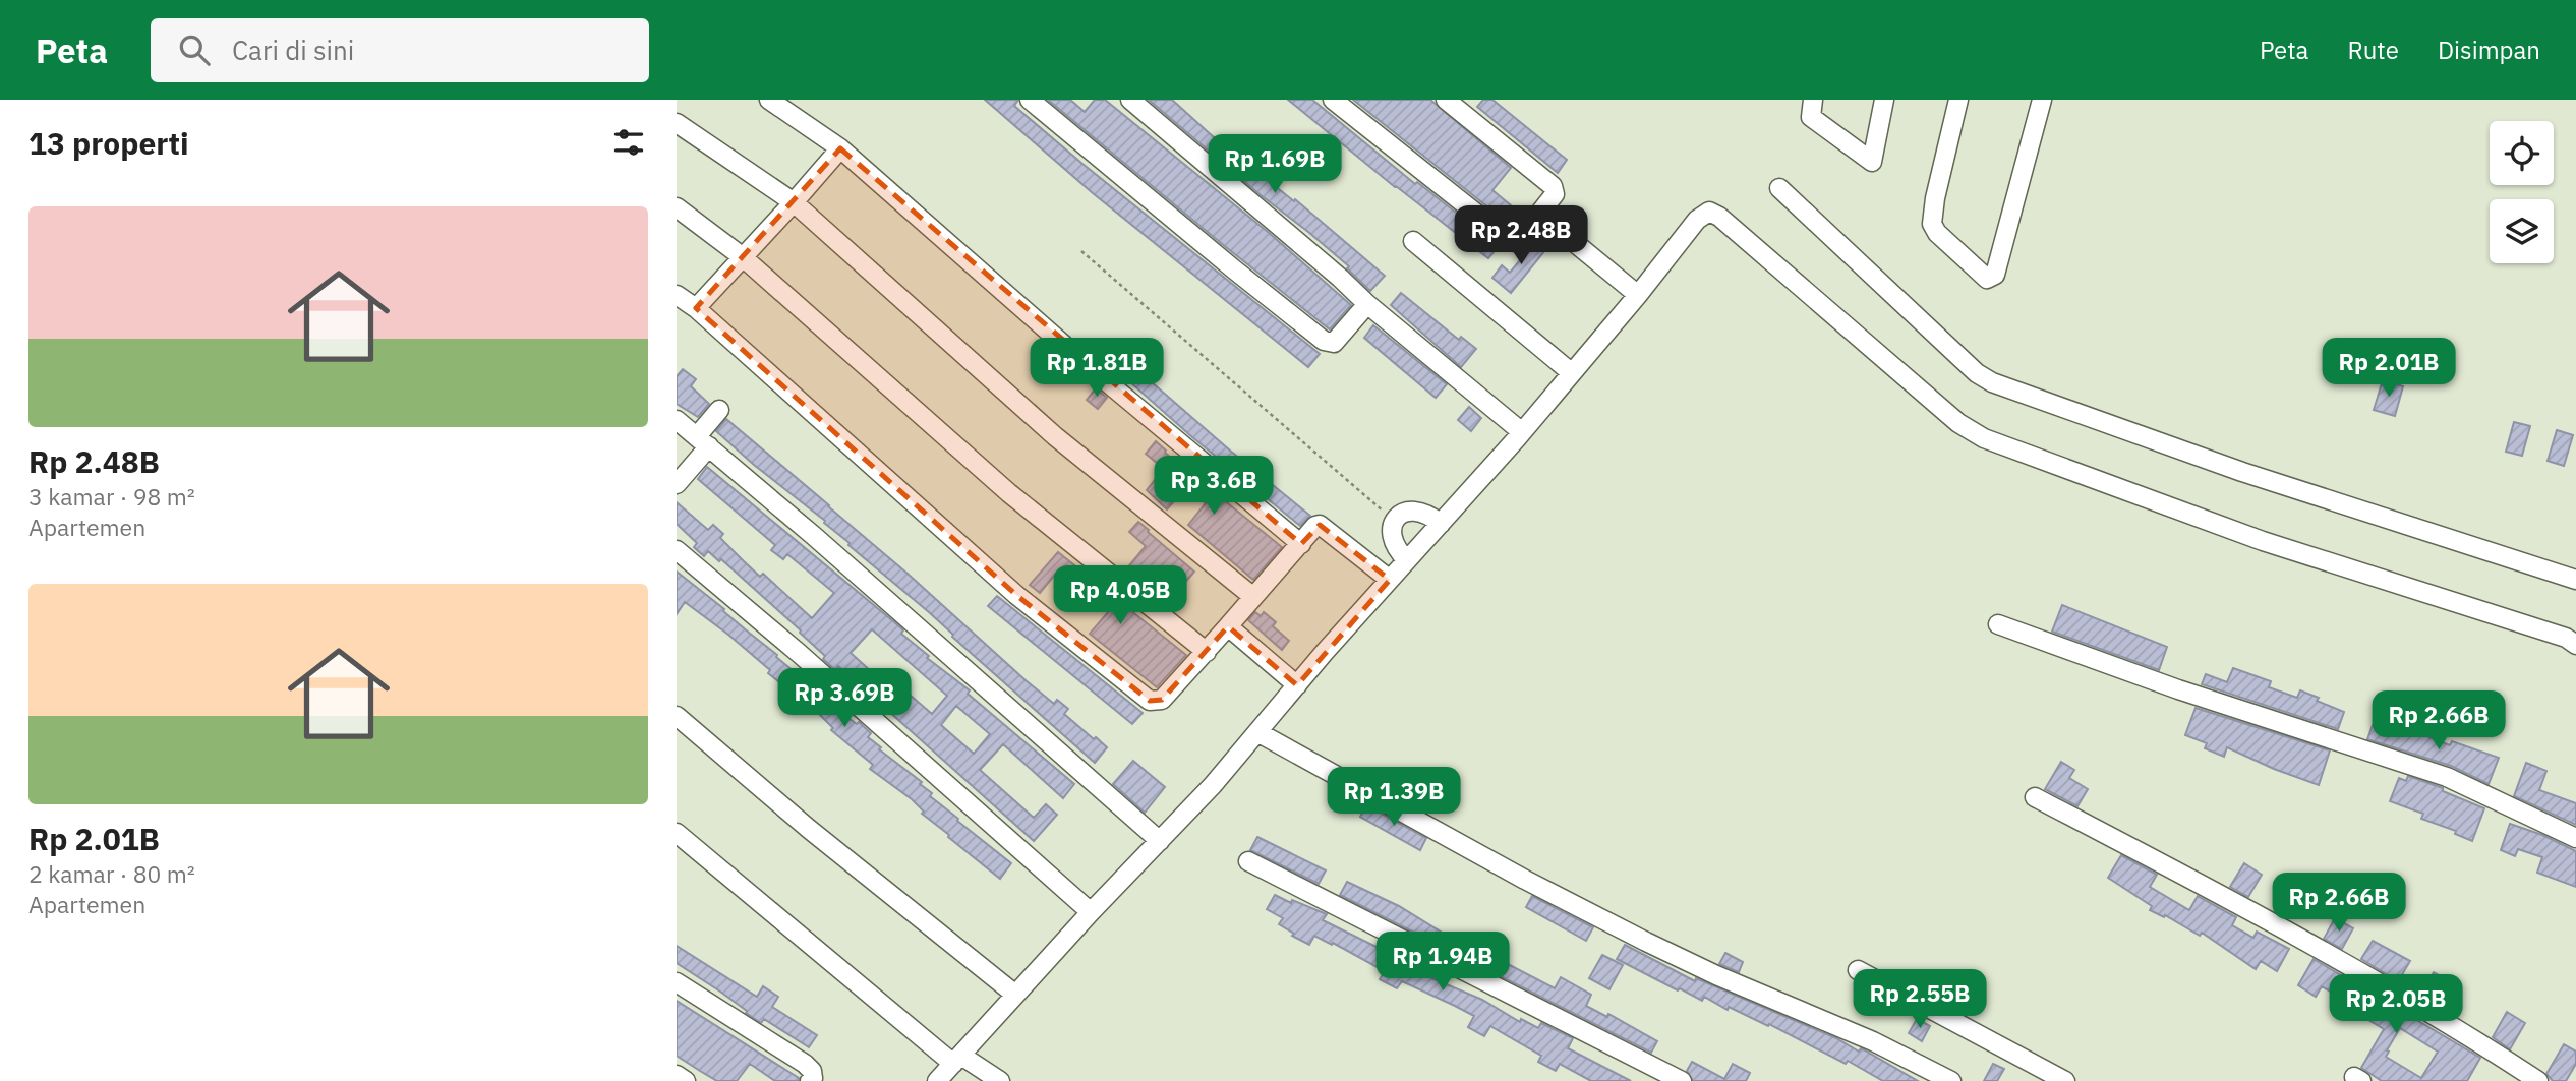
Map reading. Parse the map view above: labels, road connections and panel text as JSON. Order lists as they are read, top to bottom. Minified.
{"page":{"header":"Peta","search":"Cari di sini","nav":["Peta","Rute","Disimpan"],"heading":"13 properti","price":["Rp 1.69B","Rp 2.48B","Rp 1.81B","Rp 2.01B","Rp 3.6B","Rp 4.05B","Rp 3.69B","Rp 2.66B","Rp 1.39B","Rp 2.66B","Rp 1.94B","Rp 2.55B","Rp 2.05B"],"list":[{"name":"Rp 2.48B","note":"3 kamar · 98 m² · Apartemen"},{"name":"Rp 2.01B","note":"2 kamar · 80 m² · Apartemen"}]}}
